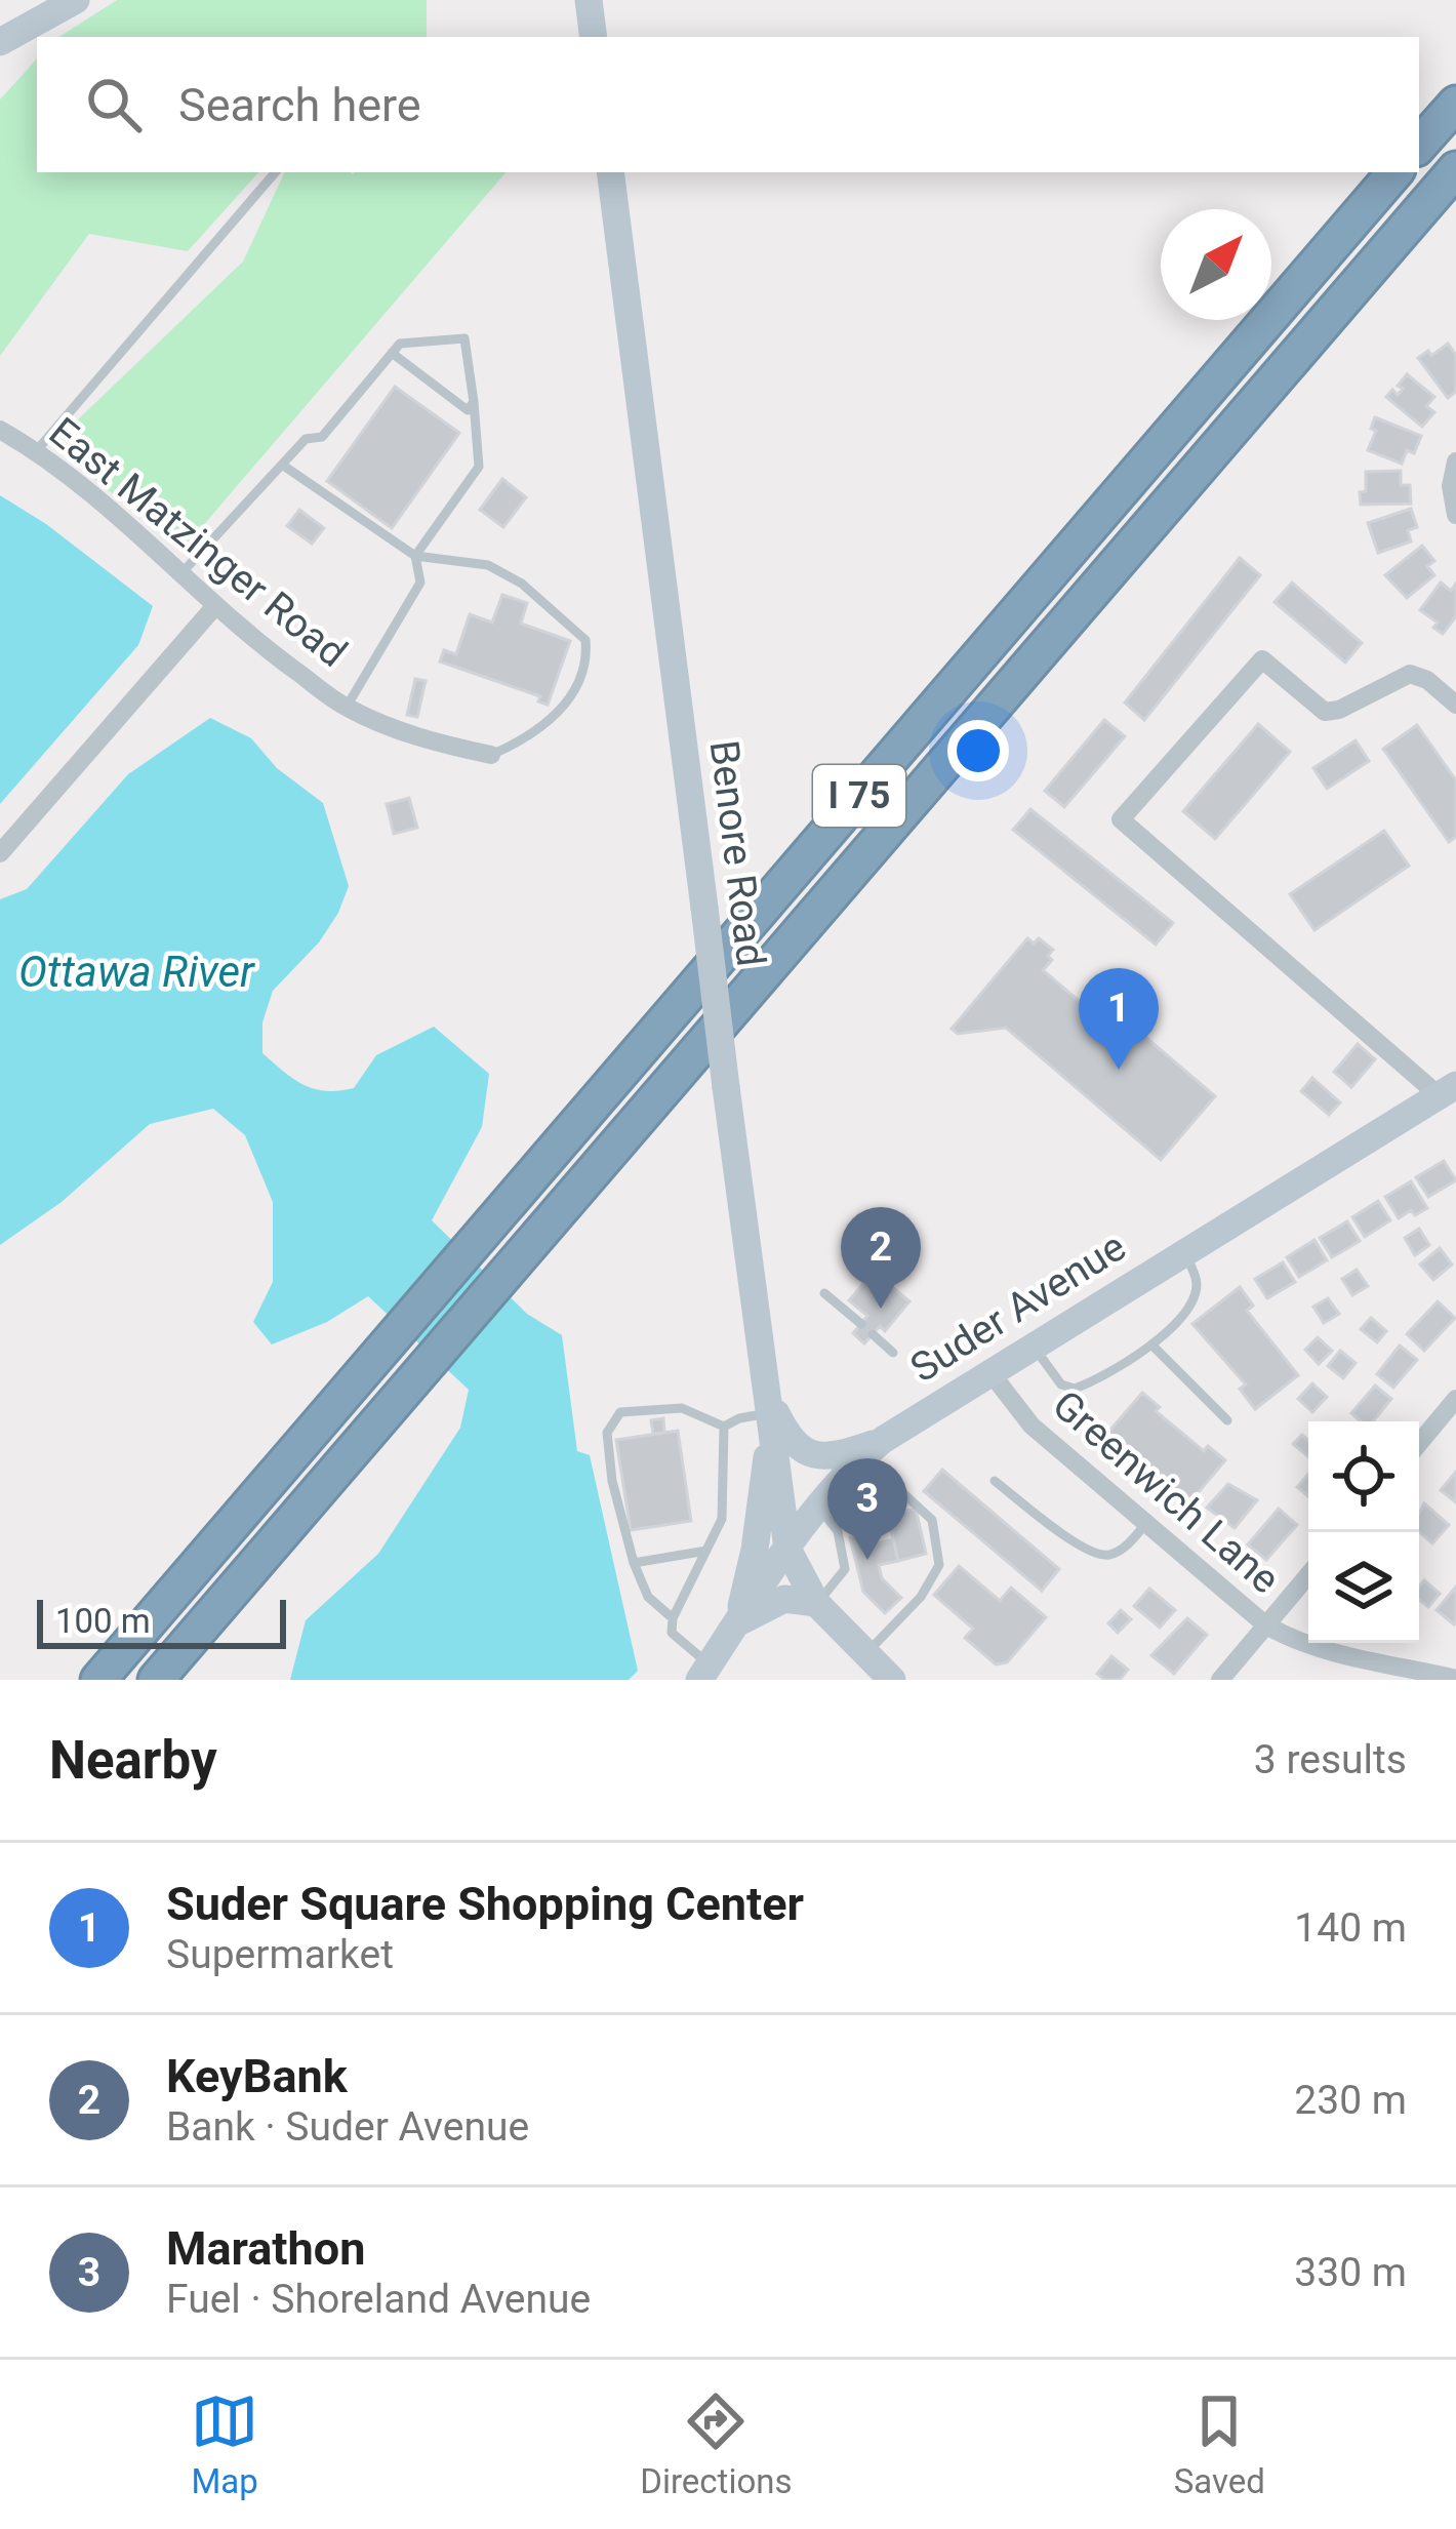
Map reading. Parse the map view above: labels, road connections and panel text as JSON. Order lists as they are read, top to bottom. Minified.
{"streets":{"highway":["I 75"],"main road":["Benore Road","Suder Avenue"],"street":["East Matzinger Road","Greenwich Lane"]},"crossings":[["Benore Road","Suder Avenue"],["Suder Avenue","Greenwich Lane"]],"water":["Ottawa River"],"scale_bar":"100 m","north":"top right","page":{"search":"Search here","pins":["1","2","3"],"scale":"100 m","heading":["Nearby","3 results"],"list":[{"mark":"1","name":"Suder Square Shopping Center","note":"Supermarket","value":"140 m"},{"mark":"2","name":"KeyBank","note":"Bank · Suder Avenue","value":"230 m"},{"mark":"3","name":"Marathon","note":"Fuel · Shoreland Avenue","value":"330 m"}],"nav":["Map","Directions","Saved"]}}
